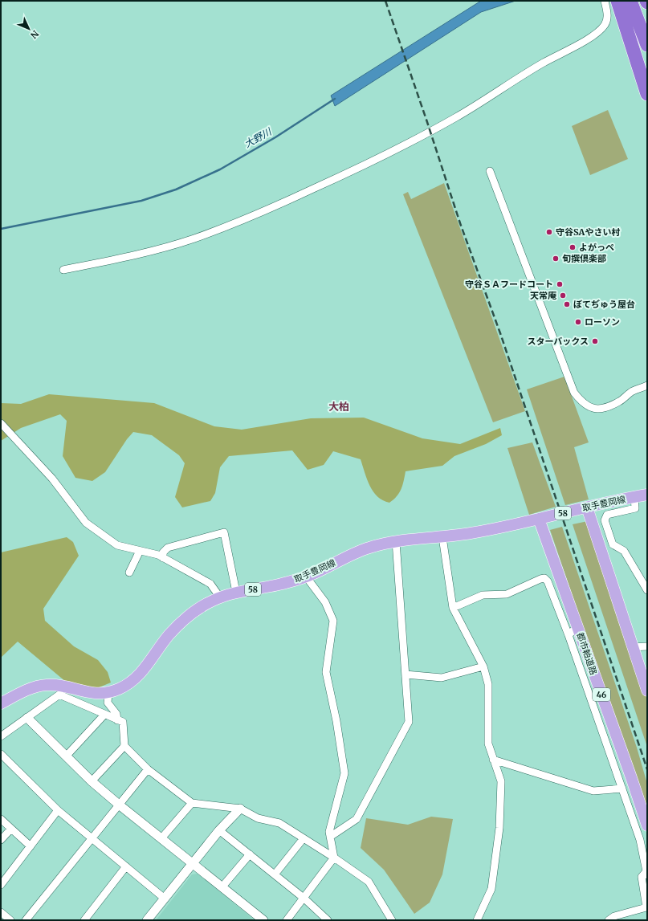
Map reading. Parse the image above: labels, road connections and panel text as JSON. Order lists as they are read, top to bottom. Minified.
{"streets":{"main road":["取手豊岡線","58","都市軸道路","46"]},"crossings":[["取手豊岡線","都市軸道路"]],"districts":["大柏"],"water":["大野川"],"places":["守谷SAやさい村","よがっぺ","旬撰倶楽部","守谷ＳＡフードコート","天常庵","ぼてぢゅう屋台","ローソン","スターバックス"],"north":"bottom right"}
